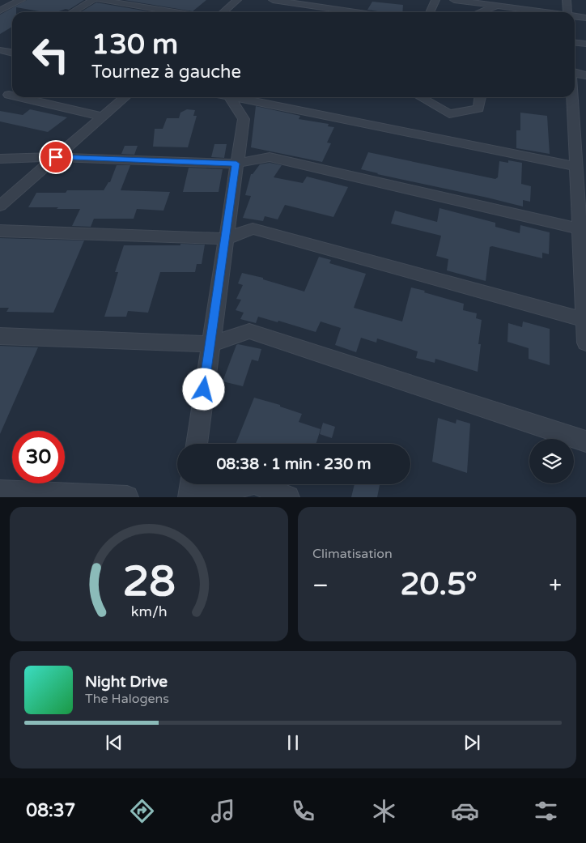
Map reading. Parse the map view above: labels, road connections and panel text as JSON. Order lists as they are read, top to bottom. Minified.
{"page":{"turn":["130 m","Tournez à gauche"],"limit":"30","trip":"08:38 · 1 min · 230 m","tile":"Climatisation","heat":["−","20.5°","+"],"song":["Night Drive","The Halogens"],"tabs":"08:37","gauge":["28","km/h"]}}
